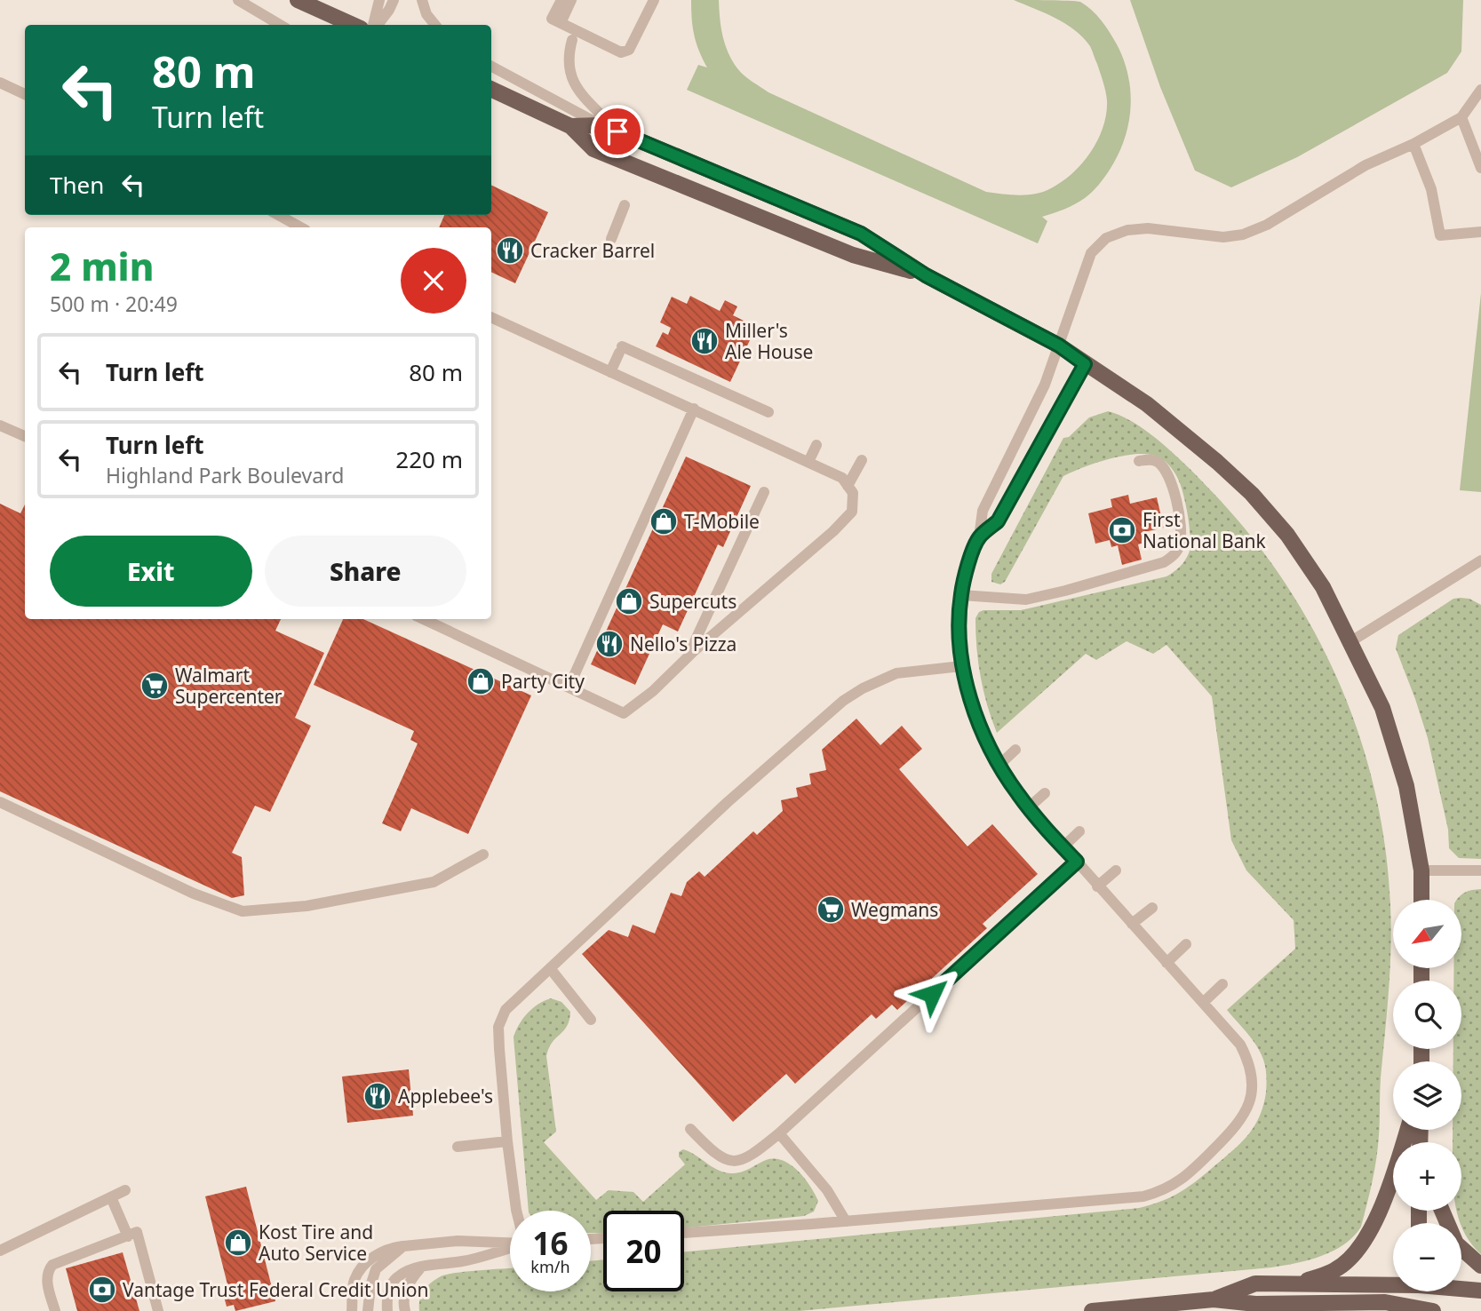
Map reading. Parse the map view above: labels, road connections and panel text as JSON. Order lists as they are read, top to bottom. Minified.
{"places":{"restaurant":["Cracker Barrel","Miller's Ale House","Nello's Pizza","Applebee's"],"shop":["T-Mobile","Supercuts","Party City","Kost Tire and Auto Service"],"bank":["First National Bank","Vantage Trust Federal Credit Union"],"supermarket":["Walmart Supercenter","Wegmans"]},"north":"bottom left","page":{"turn":["80 m","Turn left"],"then":"Then","heading":["2 min","500 m · 20:49"],"list":[{"name":"Turn left","value":"80 m"},{"name":"Turn left","note":"Highland Park Boulevard","value":"220 m"}],"buttons":["Exit","Share"],"map_buttons":["+","−"],"speed":"16 km/h","limit":"20"}}
